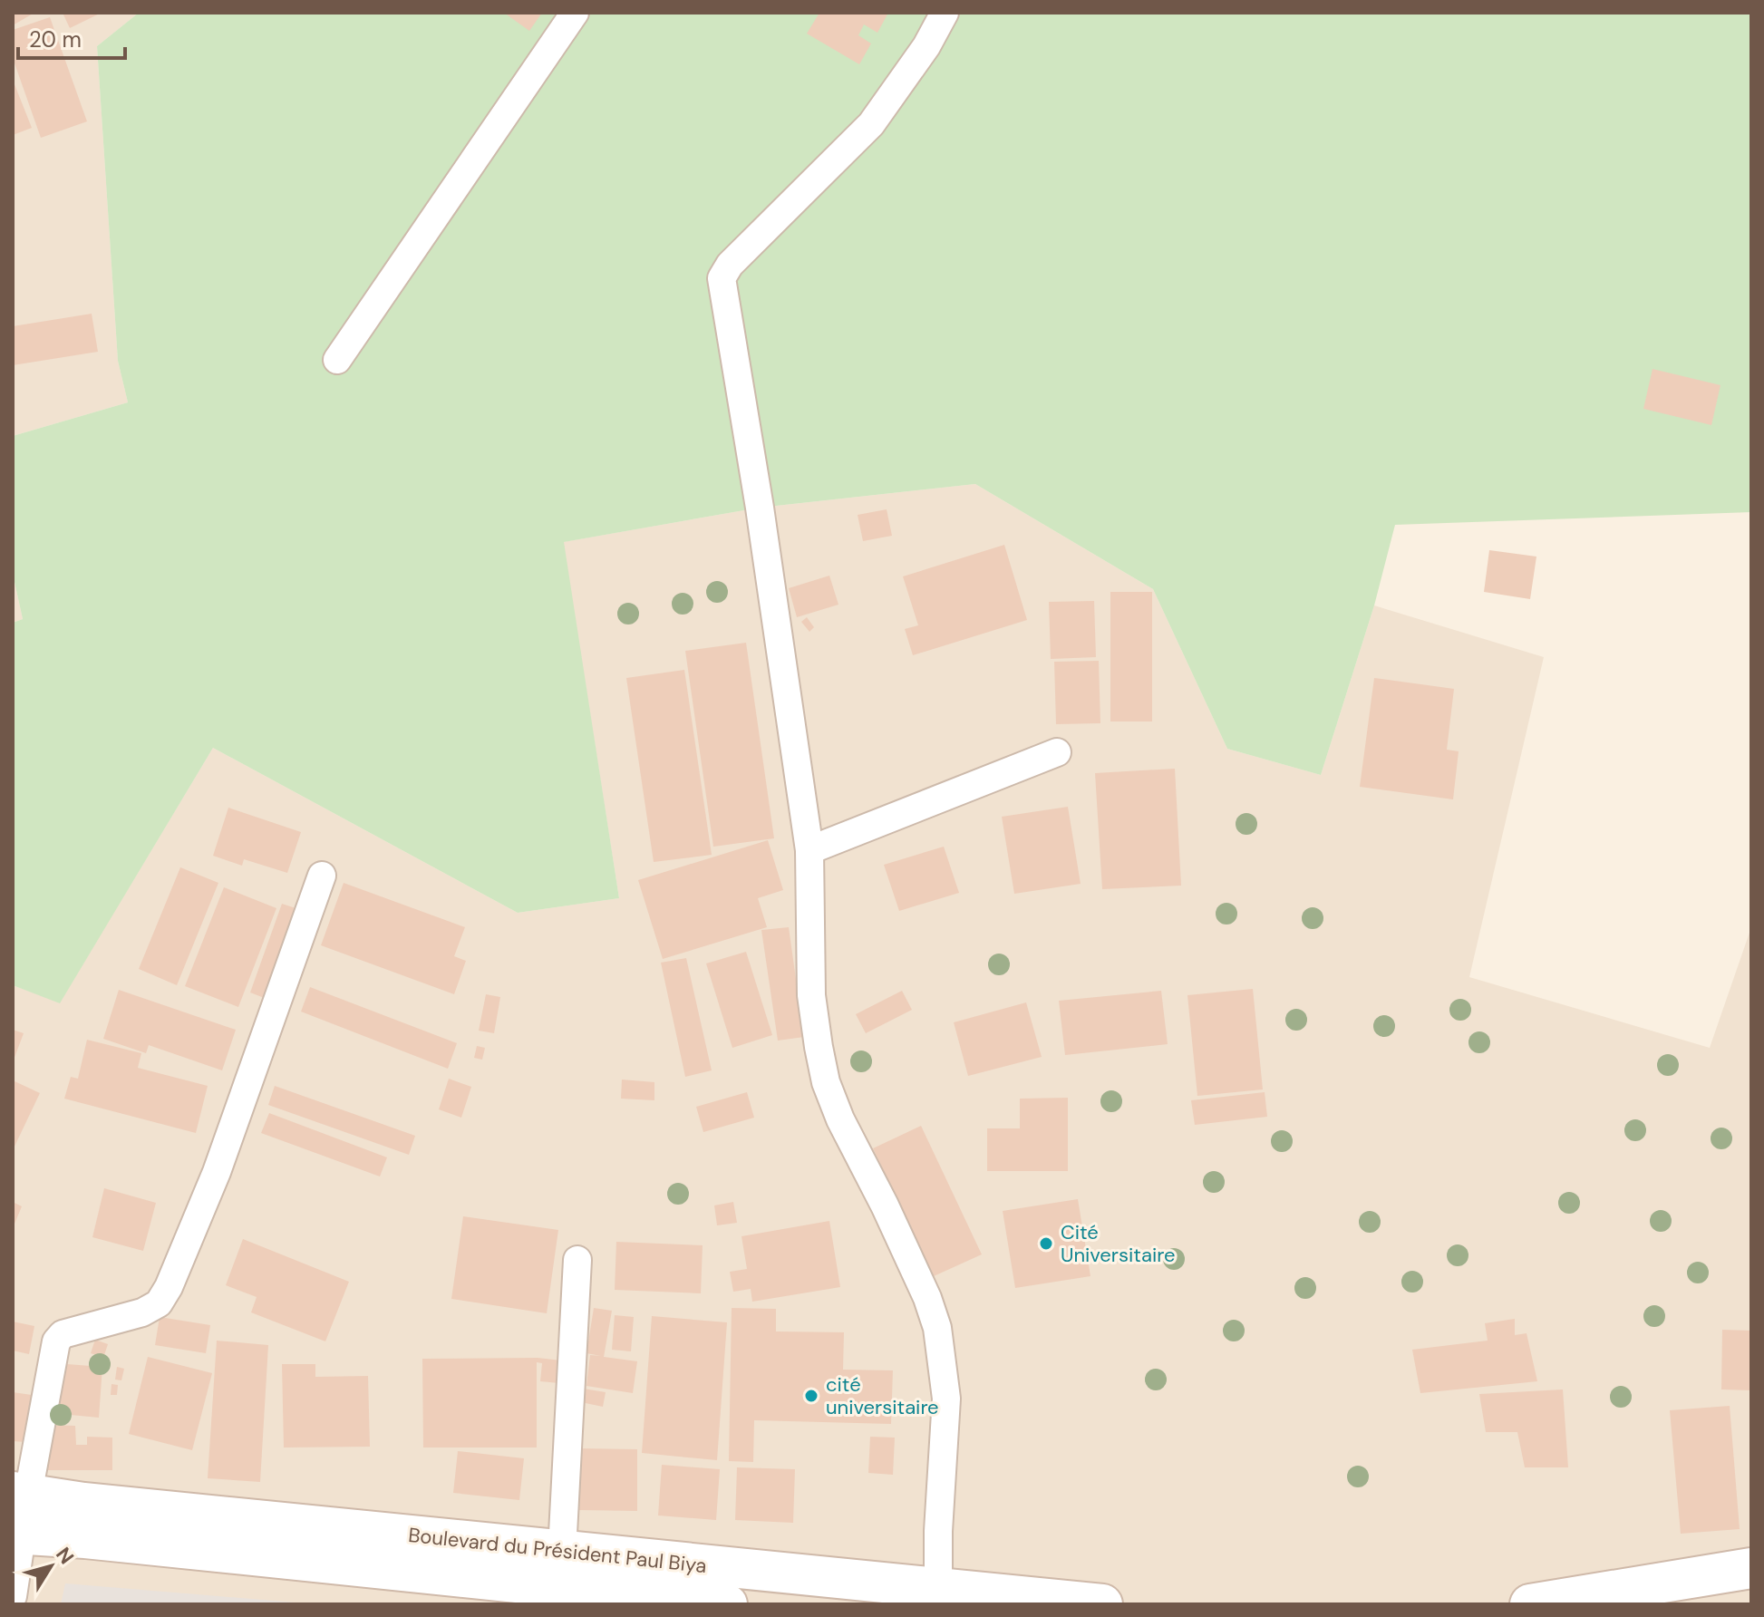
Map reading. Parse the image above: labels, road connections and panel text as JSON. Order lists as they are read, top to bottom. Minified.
{"streets":{"main road":["Boulevard du Président Paul Biya"]},"places":["Cité Universitaire","cité universitaire"],"scale_bar":"20 m","north":"top right"}
